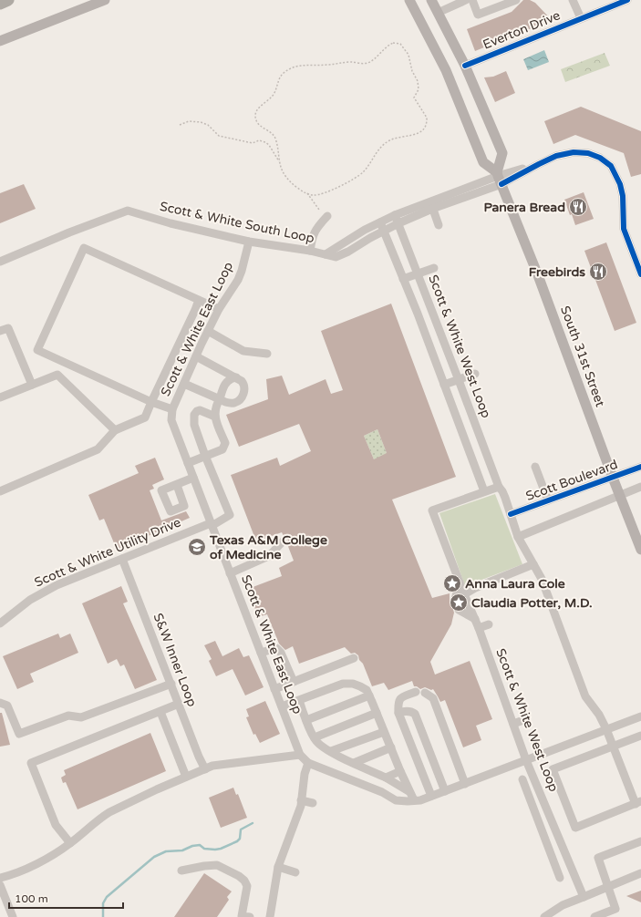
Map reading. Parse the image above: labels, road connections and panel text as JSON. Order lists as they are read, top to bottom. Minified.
{"streets":{"main road":["South 31st Street"],"street":["Everton Drive","Scott & White South Loop","Scott & White East Loop","Scott & White West Loop","Scott Boulevard","Scott & White Utility Drive","S&W Inner Loop"]},"crossings":[["Scott & White South Loop","Scott & White East Loop"],["Scott & White South Loop","Scott & White West Loop"],["Scott & White South Loop","South 31st Street"],["Scott & White East Loop","Scott & White Utility Drive"],["Scott & White West Loop","Scott Boulevard"],["South 31st Street","Scott Boulevard"],["Scott & White Utility Drive","S&W Inner Loop"]],"places":{"restaurant":["Panera Bread","Freebirds"],"school or university":["Texas A&M College of Medicine"],"place":["Anna Laura Cole","Claudia Potter, M.D."]},"scale_bar":"100 m"}
